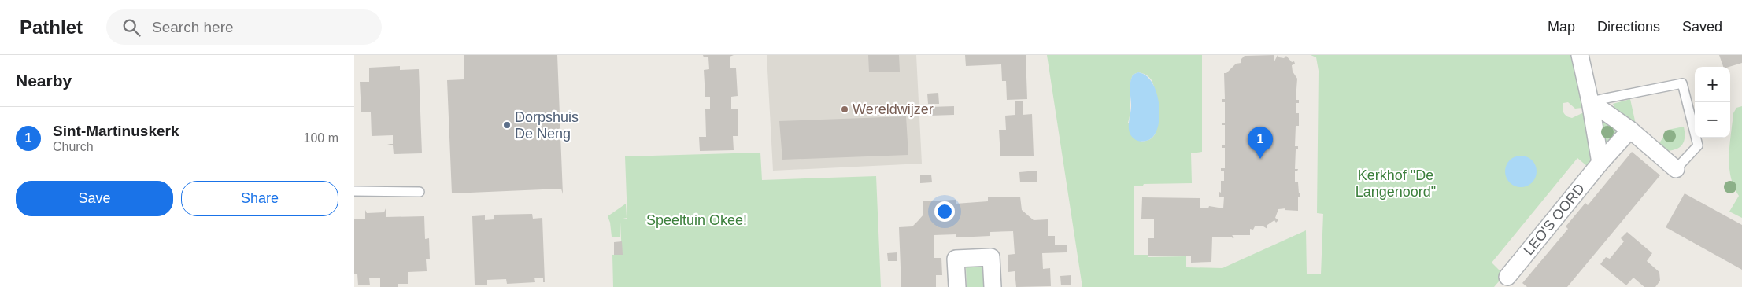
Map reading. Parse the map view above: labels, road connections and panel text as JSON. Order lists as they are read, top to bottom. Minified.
{"streets":{"street":["LEO'S OORD"]},"parks":["Kerkhof \"De Langenoord\"","Speeltuin Okee!"],"places":["Wereldwijzer","Dorpshuis De Neng"],"page":{"header":"Pathlet","search":"Search here","nav":["Map","Directions","Saved"],"heading":"Nearby","map_buttons":["+","−"],"list":[{"mark":"1","name":"Sint-Martinuskerk","note":"Church","value":"100 m"}],"pins":"1","buttons":["Save","Share"]}}
